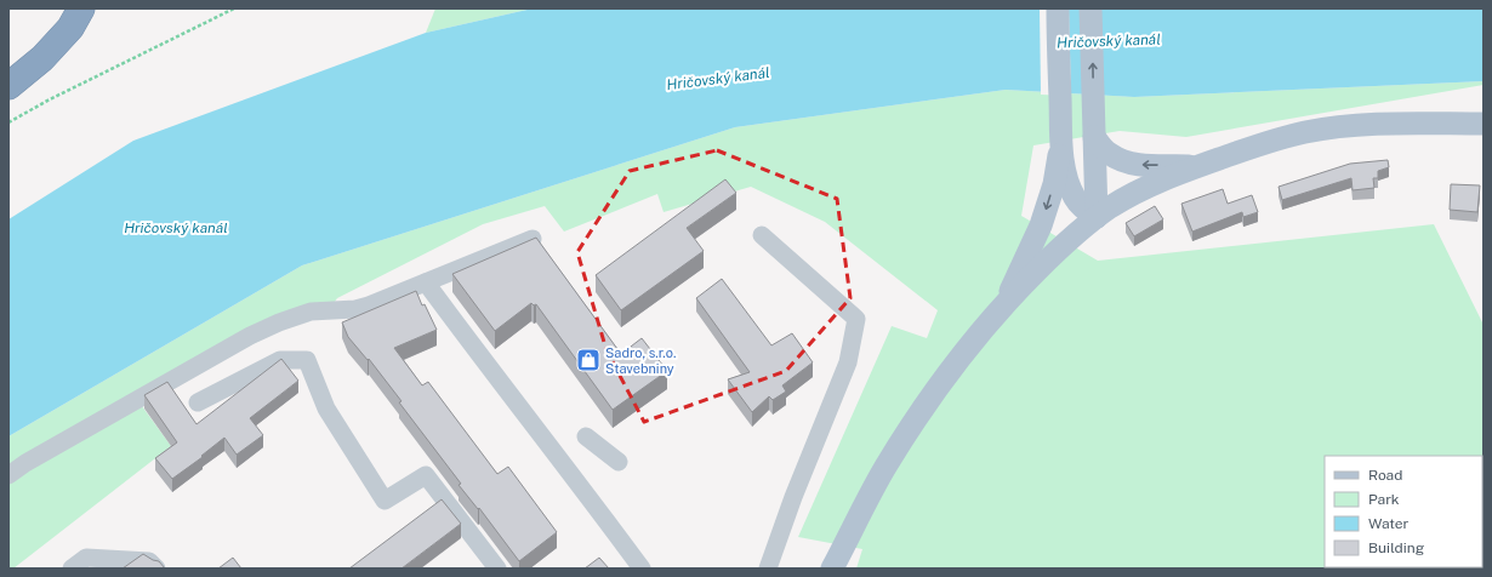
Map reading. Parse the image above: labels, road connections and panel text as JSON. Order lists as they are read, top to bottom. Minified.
{"water":["Hričovský kanál"],"places":{"shop":["Sadro, s.r.o. Stavebniny"]},"legend":["Road","Park","Water","Building"]}
